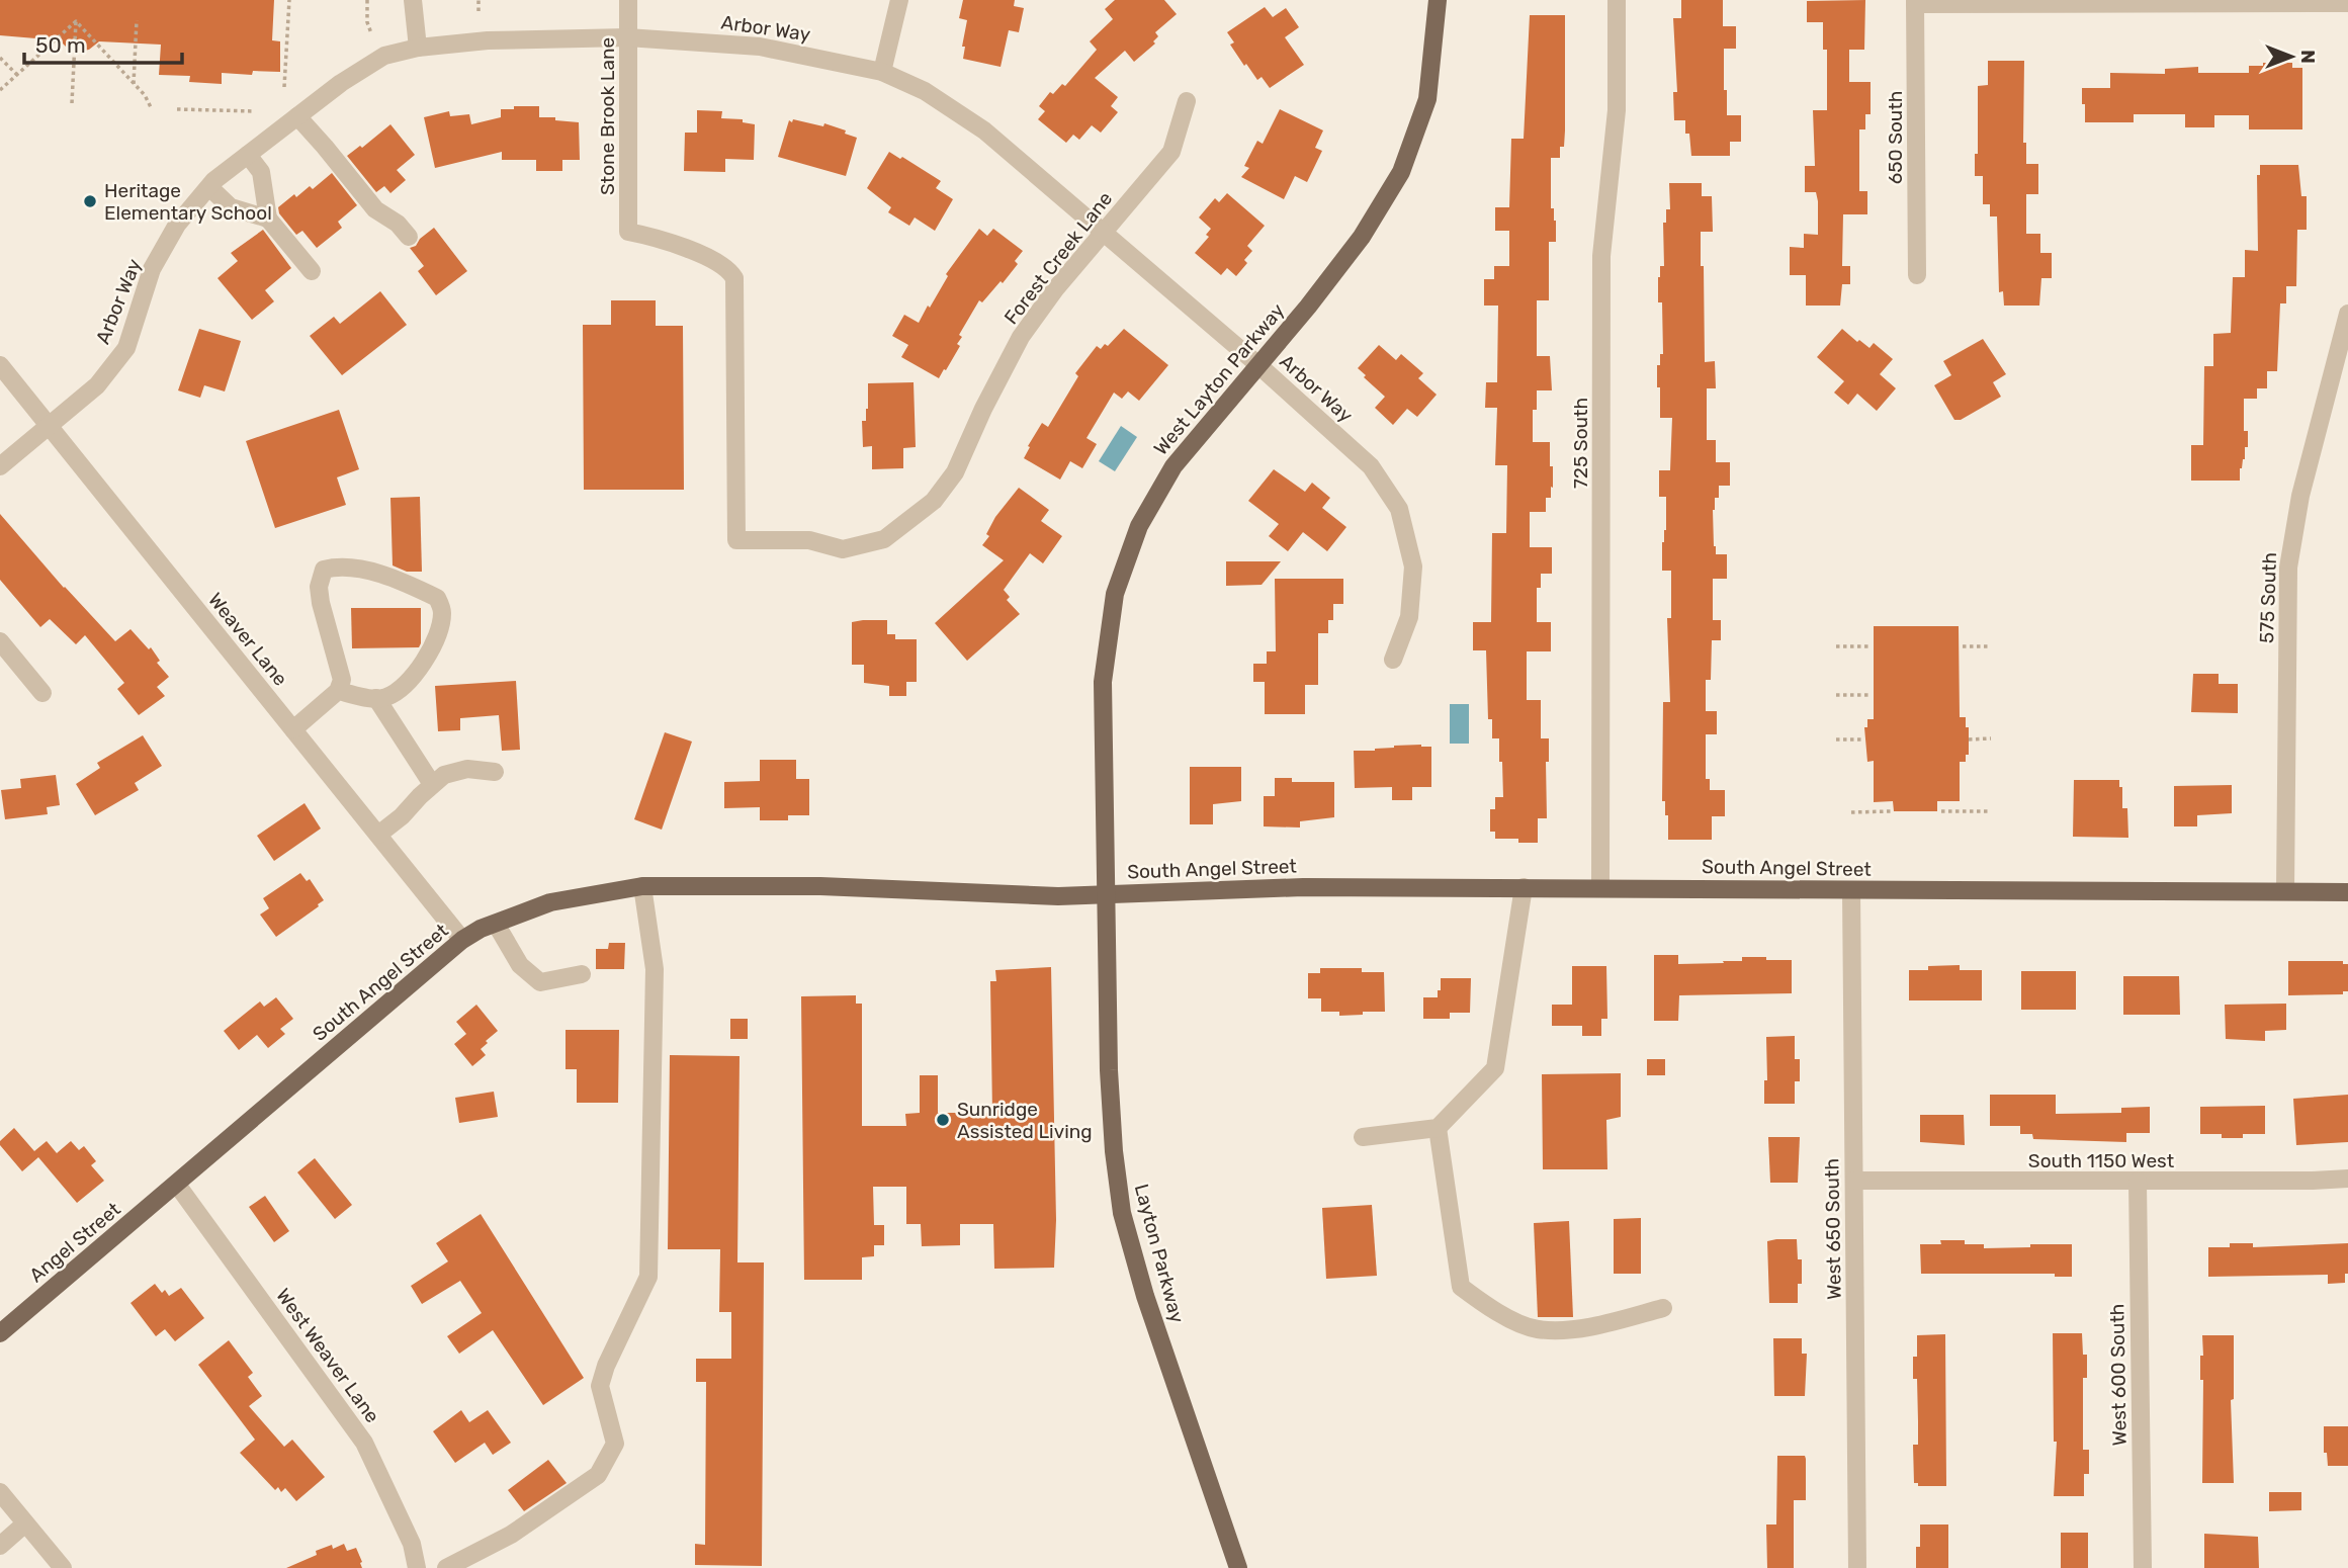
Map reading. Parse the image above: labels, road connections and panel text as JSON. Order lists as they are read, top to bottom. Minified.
{"streets":{"main road":["West Layton Parkway","South Angel Street","Angel Street","Layton Parkway"],"street":["Arbor Way","Stone Brook Lane","650 South","Forest Creek Lane","725 South","575 South","Weaver Lane","South 1150 West","West 650 South","West Weaver Lane","West 600 South"]},"crossings":[["Arbor Way","Stone Brook Lane"],["Arbor Way","Forest Creek Lane"],["Arbor Way","West Layton Parkway"],["Arbor Way","Weaver Lane"],["Stone Brook Lane","Forest Creek Lane"],["West Layton Parkway","South Angel Street"],["West Layton Parkway","Layton Parkway"],["725 South","South Angel Street"],["575 South","South Angel Street"],["Weaver Lane","South Angel Street"],["South Angel Street","West 650 South"],["South Angel Street","Angel Street"],["South Angel Street","Layton Parkway"],["South Angel Street","West Weaver Lane"],["South 1150 West","West 650 South"],["South 1150 West","West 600 South"],["Angel Street","West Weaver Lane"]],"places":["Heritage Elementary School","Sunridge Assisted Living"],"scale_bar":"50 m","north":"right"}
